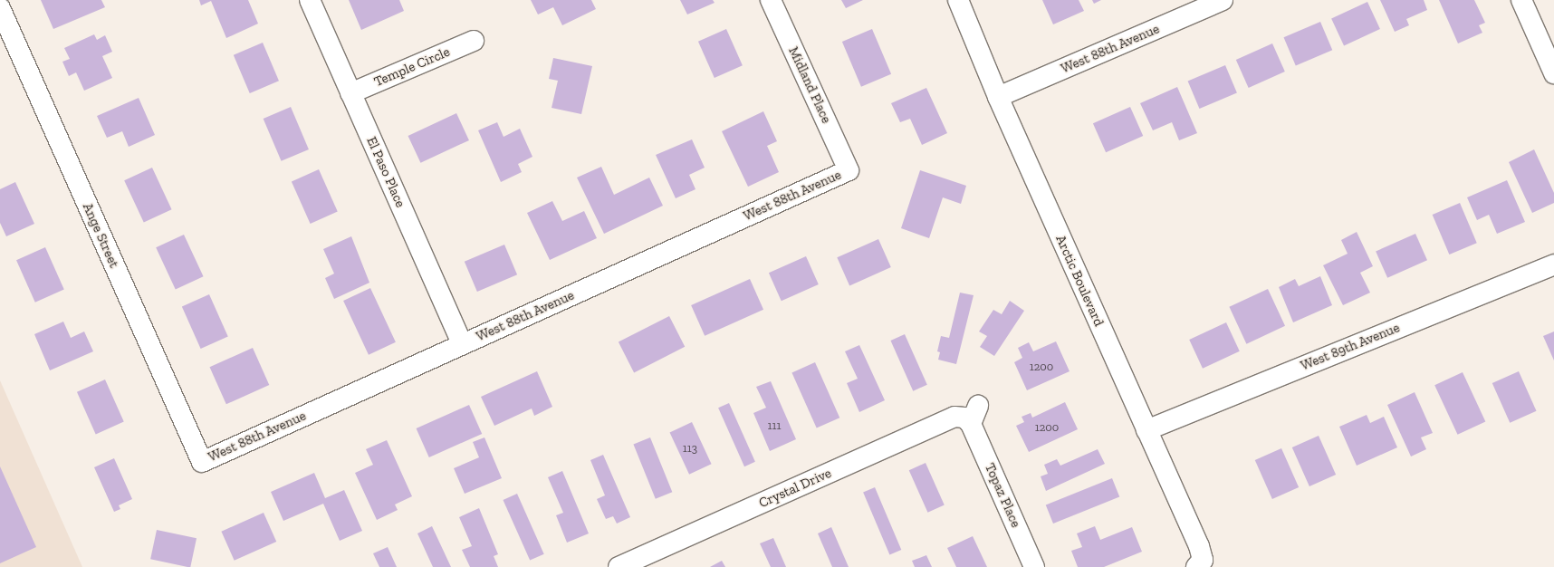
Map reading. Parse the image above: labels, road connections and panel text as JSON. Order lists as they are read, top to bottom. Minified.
{"streets":{"street":["West 88th Avenue","Temple Circle","Midland Place","El Paso Place","Ange Street","Arctic Boulevard","West 89th Avenue","Crystal Drive","Topaz Place"]},"crossings":[["West 88th Avenue","Midland Place"],["West 88th Avenue","El Paso Place"],["West 88th Avenue","Ange Street"],["West 88th Avenue","Arctic Boulevard"],["Temple Circle","El Paso Place"],["Arctic Boulevard","West 89th Avenue"],["Crystal Drive","Topaz Place"]],"house_numbers":["1200","111","1200","113"]}
